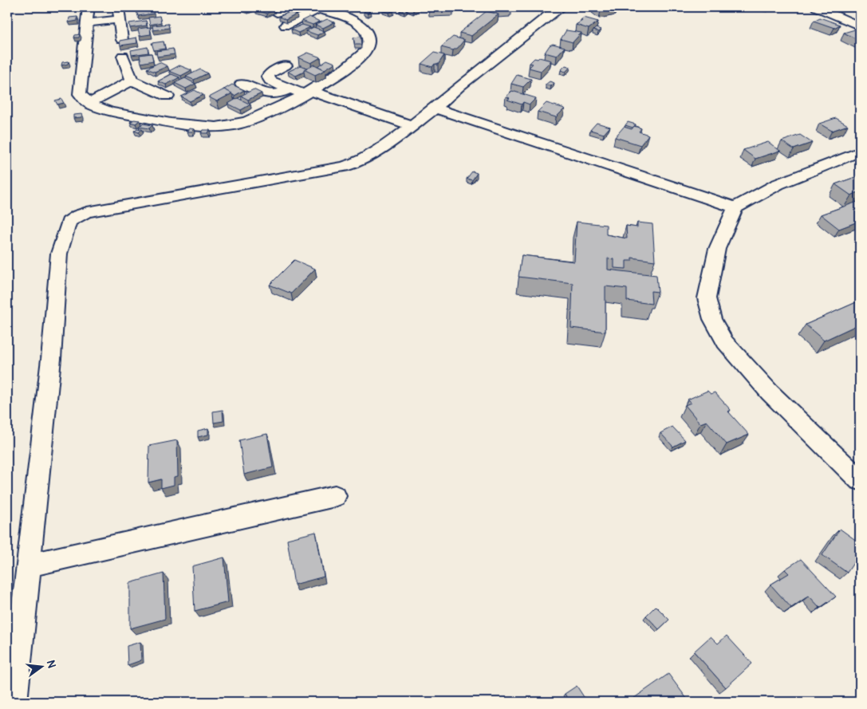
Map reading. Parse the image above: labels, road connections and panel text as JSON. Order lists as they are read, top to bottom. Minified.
{"north":"right"}
